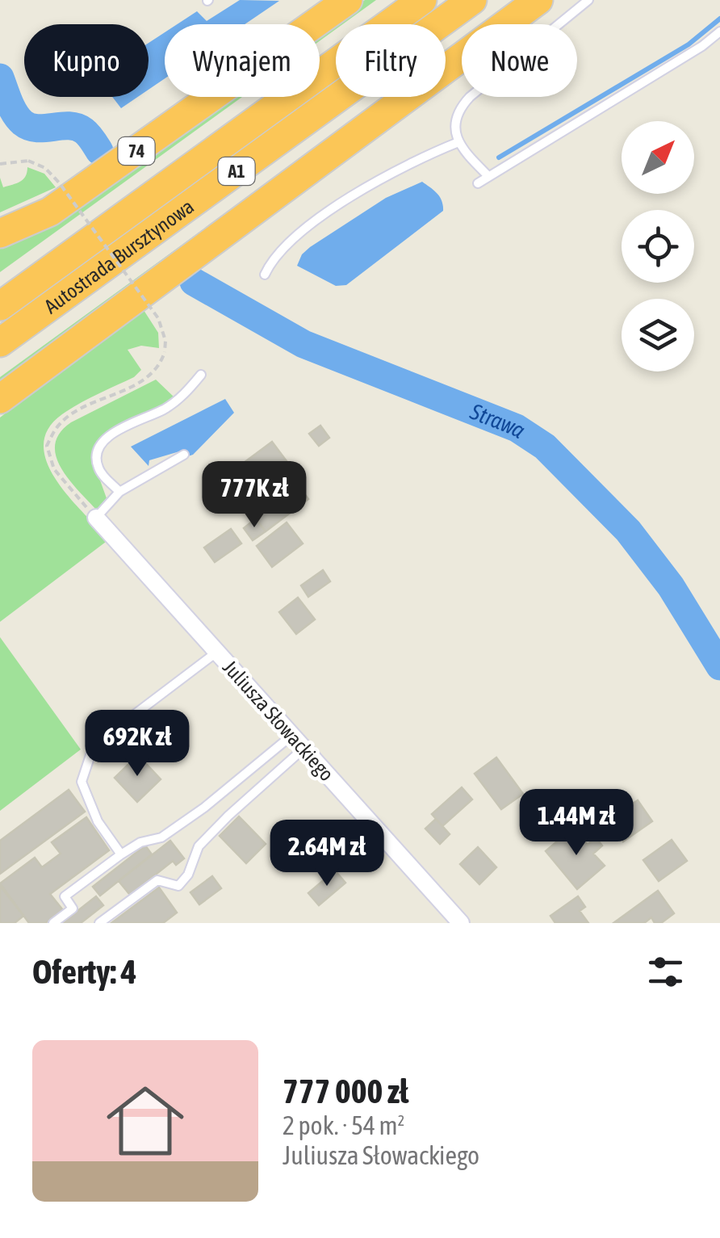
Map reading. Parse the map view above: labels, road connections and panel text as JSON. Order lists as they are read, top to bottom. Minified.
{"streets":{"highway":["74","A1","Autostrada Bursztynowa"],"street":["Juliusza Słowackiego"]},"water":["Strawa"],"north":"top right","page":{"chip":["Kupno","Wynajem","Filtry","Nowe"],"price":["777K zł","692K zł","1.44M zł","2.64M zł"],"heading":"Oferty: 4","list":[{"name":"777 000 zł","note":"2 pok. · 54 m² · Juliusza Słowackiego"}]}}
